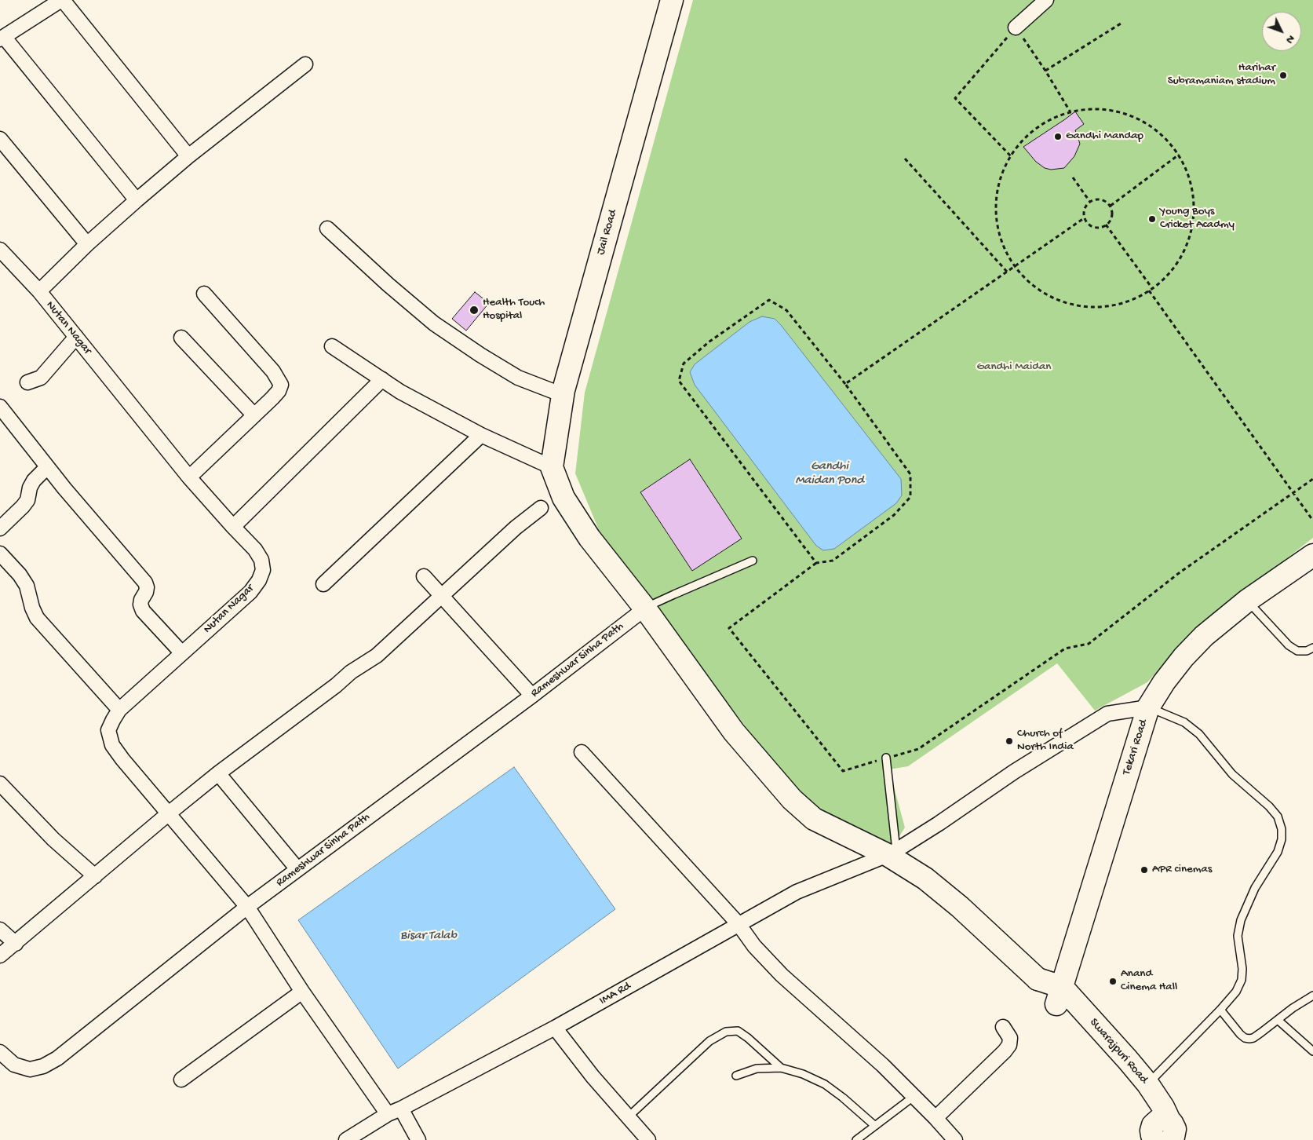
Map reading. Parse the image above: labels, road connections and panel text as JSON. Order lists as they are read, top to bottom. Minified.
{"streets":{"main road":["Jail Road","Tekari Road","Swarajpuri Road"],"street":["Nutan Nagar","Rameshwar Sinha Path","IMA Rd"]},"crossings":[["Nutan Nagar","Rameshwar Sinha Path"],["Nutan Nagar","IMA Rd"],["Tekari Road","IMA Rd"],["Tekari Road","Swarajpuri Road"]],"water":["Gandhi Maidan Pond","Bisar Talab"],"parks":["Gandhi Maidan"],"places":["Harihar Subramaniam stadium","Gandhi Mandap","Young Boys Cricket Acadmy","Health Touch Hospital","Church of North India","APR cinemas","Anand Cinema Hall"],"north":"bottom right"}
